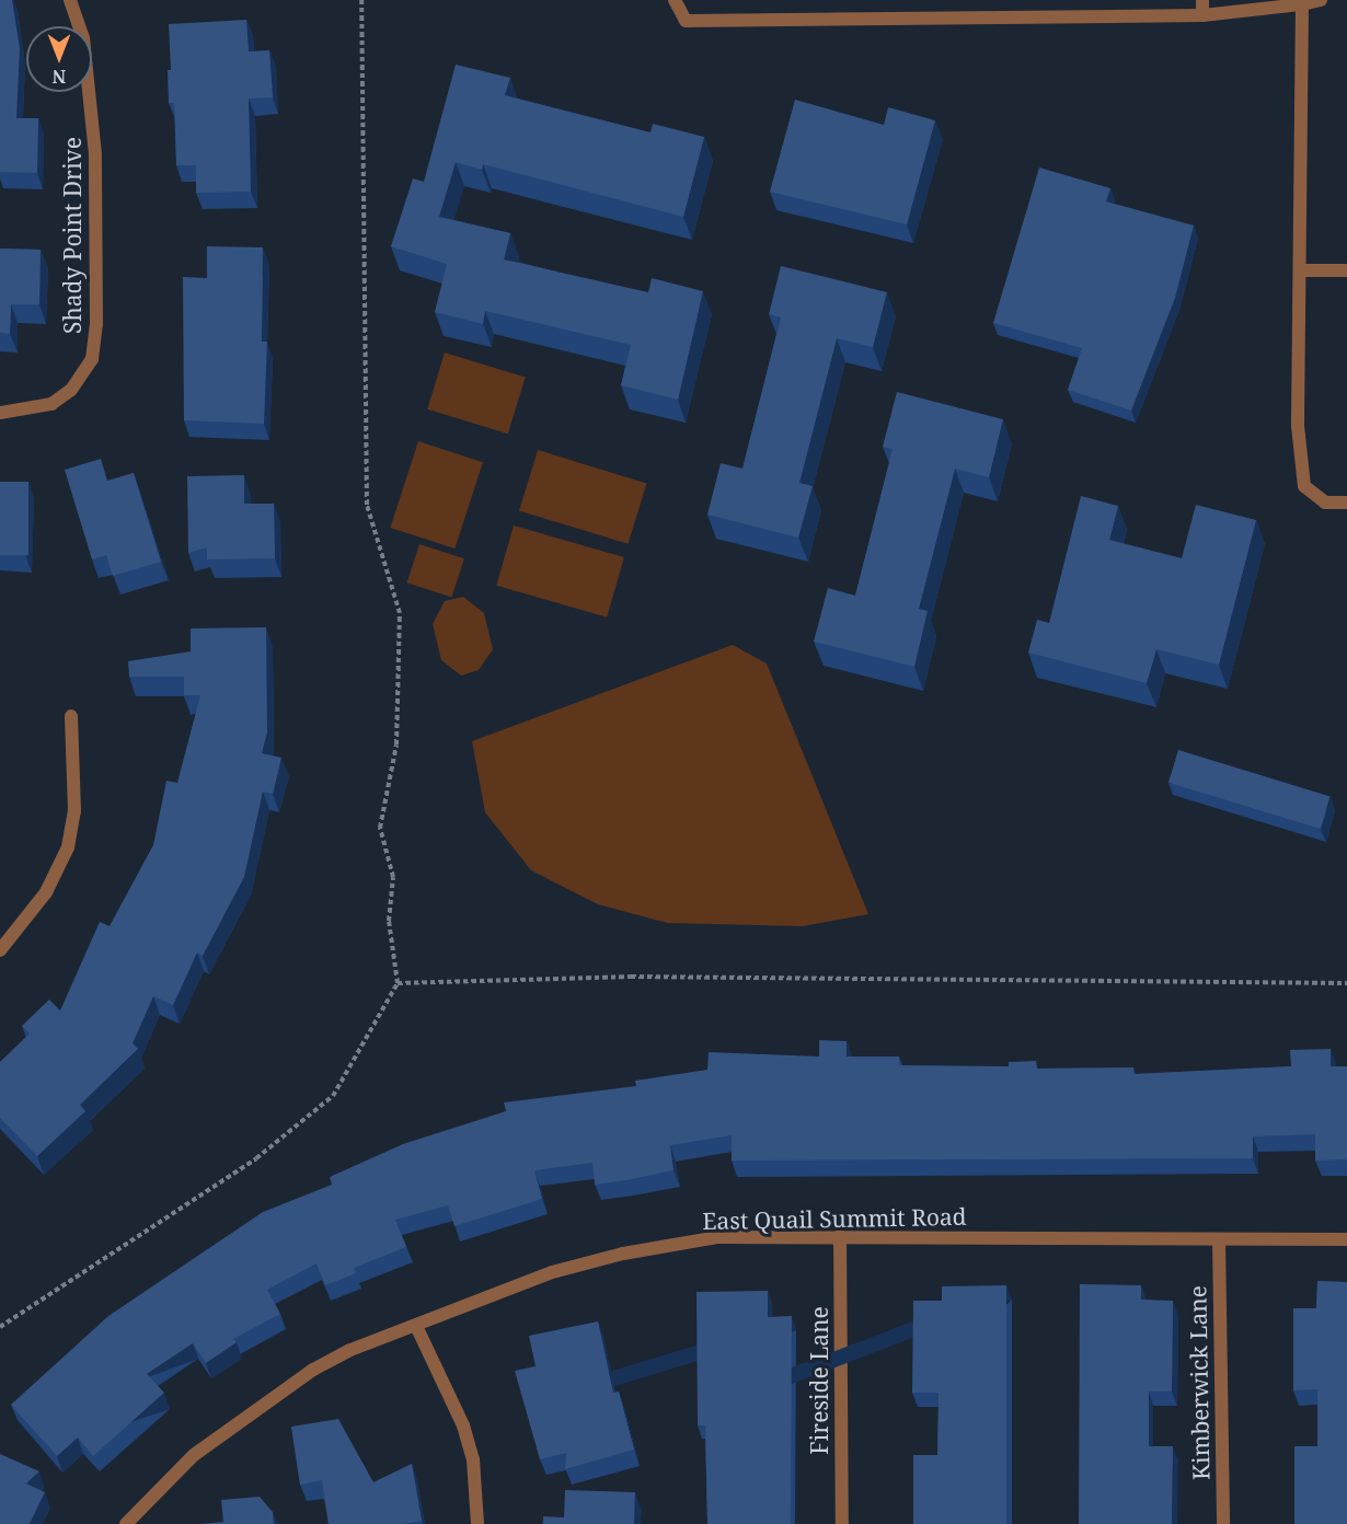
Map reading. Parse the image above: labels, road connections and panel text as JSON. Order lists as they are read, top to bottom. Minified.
{"streets":{"street":["Shady Point Drive","East Quail Summit Road","Fireside Lane","Kimberwick Lane"]},"crossings":[["East Quail Summit Road","Fireside Lane"],["East Quail Summit Road","Kimberwick Lane"]],"north":"bottom"}
